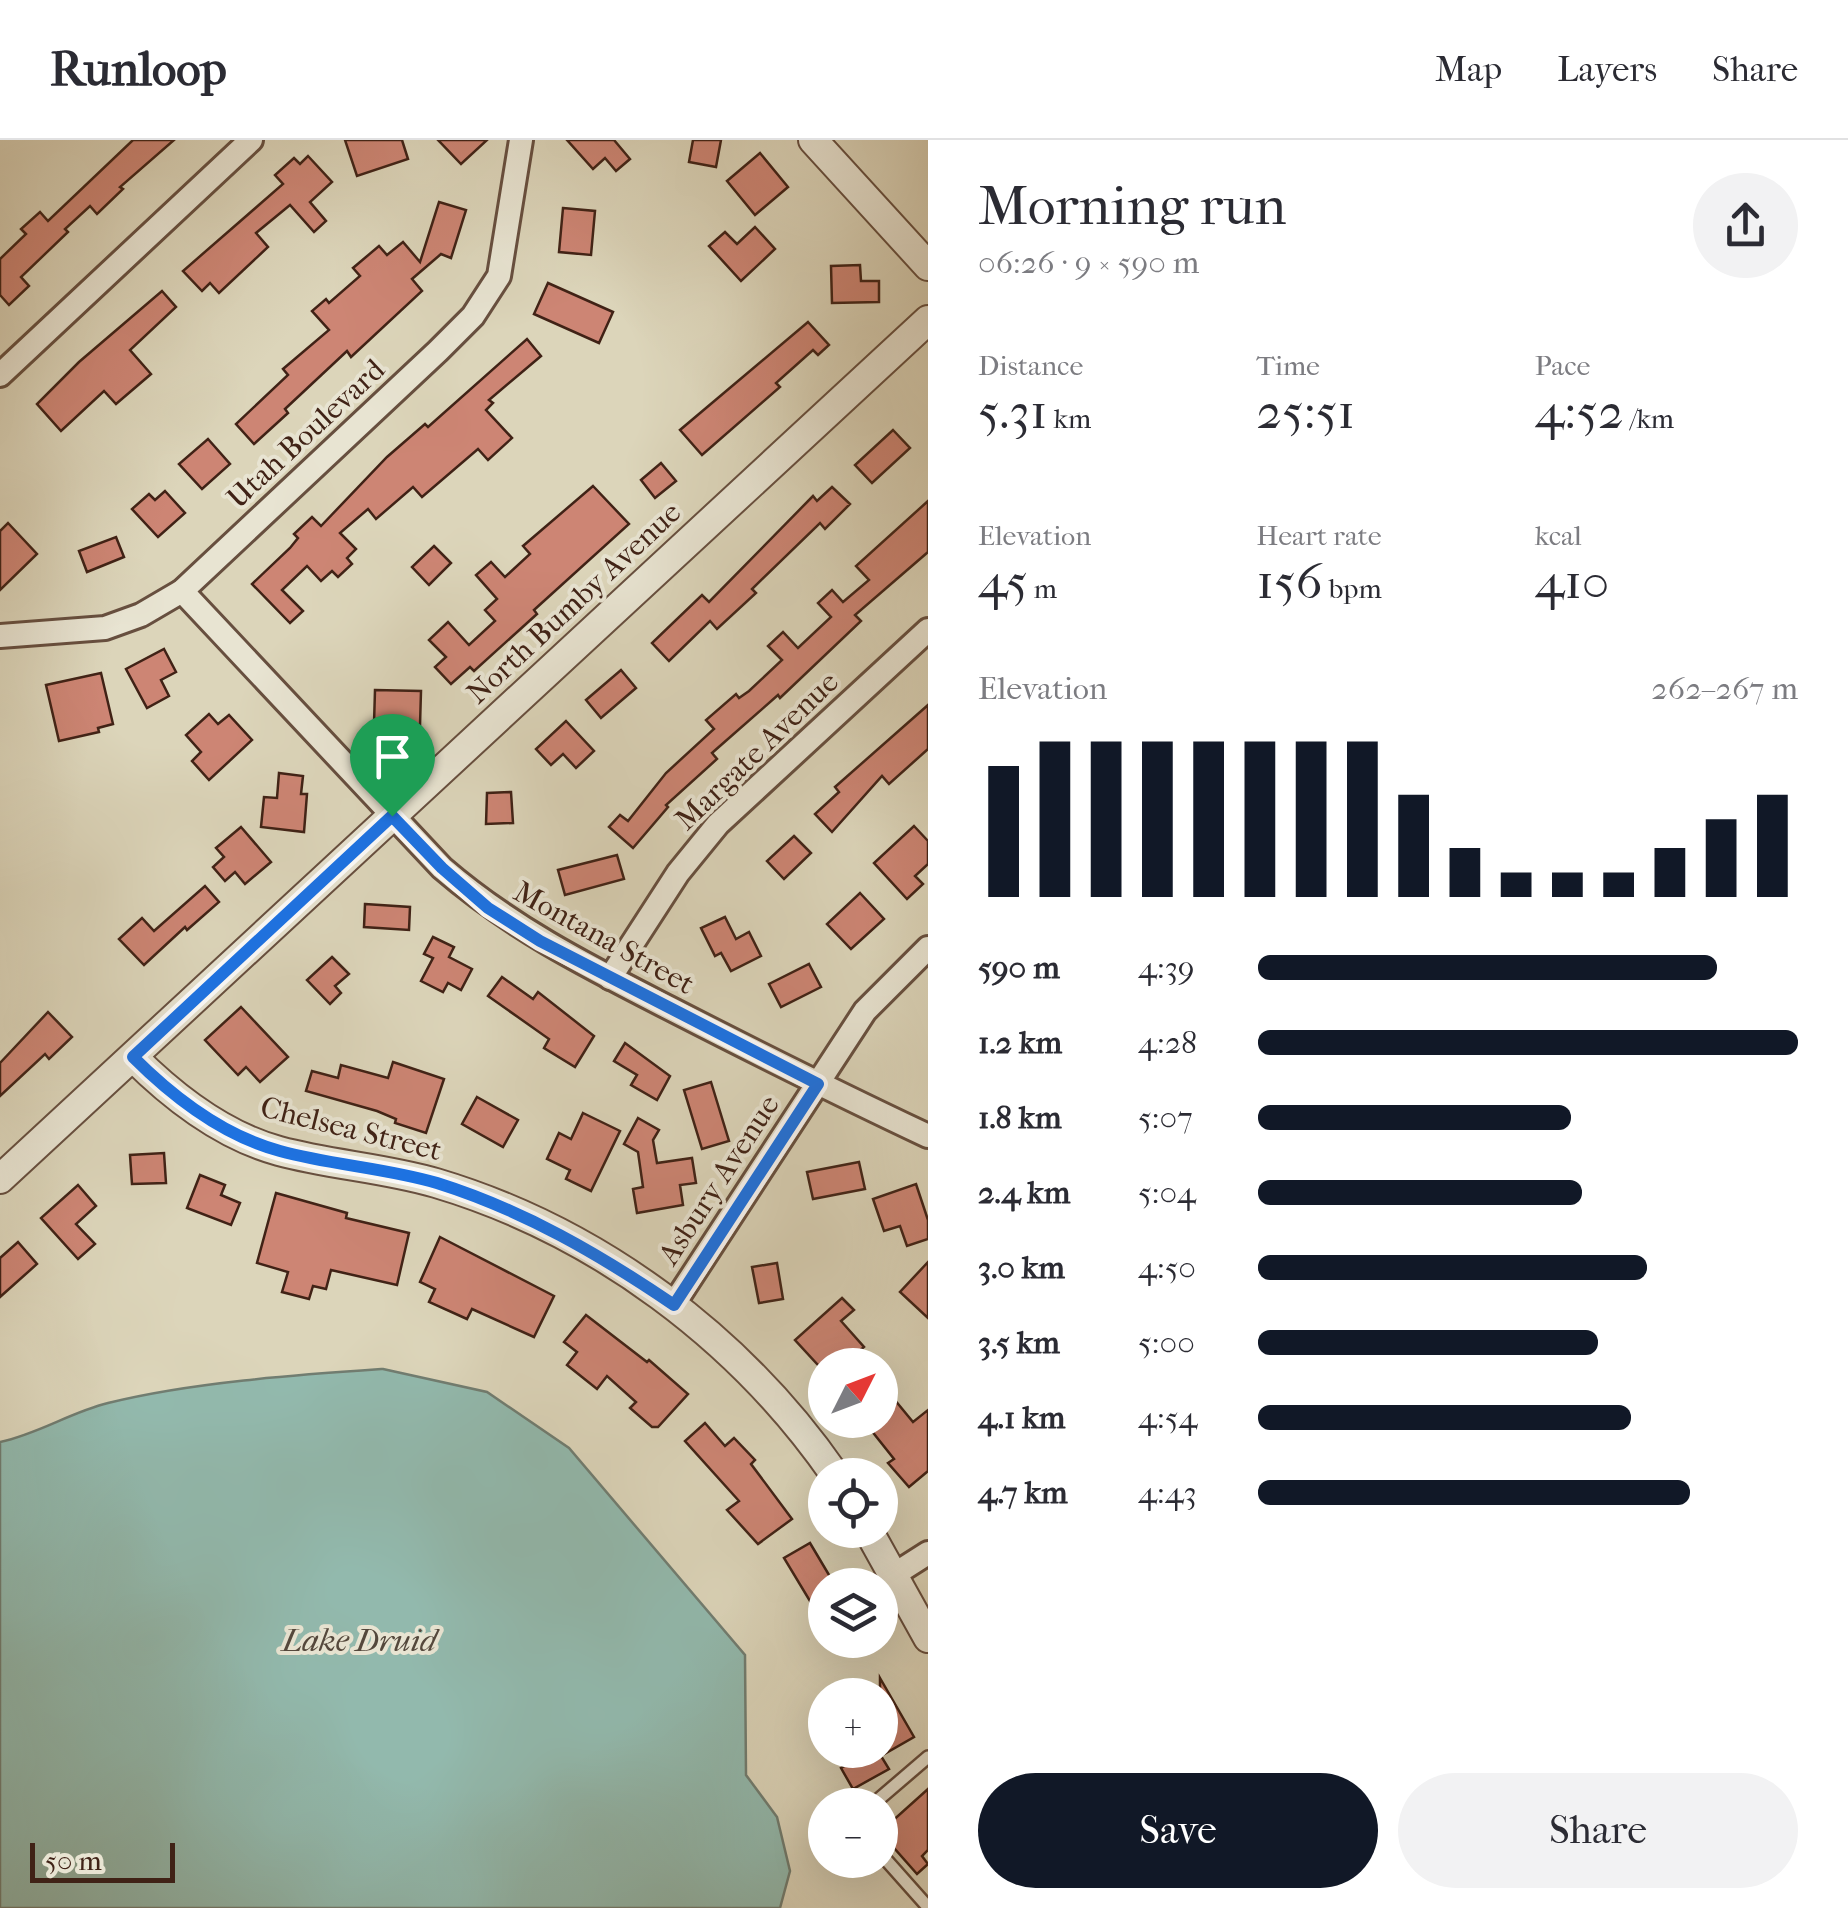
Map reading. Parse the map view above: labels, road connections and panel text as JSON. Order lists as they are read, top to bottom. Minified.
{"streets":{"street":["Utah Boulevard","North Bumby Avenue","Margate Avenue","Montana Street","Chelsea Street","Asbury Avenue"]},"crossings":[["Utah Boulevard","Montana Street"],["North Bumby Avenue","Montana Street"],["North Bumby Avenue","Chelsea Street"],["Margate Avenue","Montana Street"],["Montana Street","Asbury Avenue"],["Chelsea Street","Asbury Avenue"]],"water":["Lake Druid"],"scale_bar":"50 m","north":"top right","page":{"header":"Runloop","nav":["Map","Layers","Share"],"heading":["Morning run","06:26 · 9 × 590 m"],"stats":[["Distance","5.31 km"],["Time","25:51"],["Pace","4:52 /km"],["Elevation","45 m"],["Heart rate","156 bpm"],["kcal","410"]],"chart":["Elevation","262–267 m"],"list":[{"name":"590 m","note":"4:39"},{"name":"1.2 km","note":"4:28"},{"name":"1.8 km","note":"5:07"},{"name":"2.4 km","note":"5:04"},{"name":"3.0 km","note":"4:50"},{"name":"3.5 km","note":"5:00"},{"name":"4.1 km","note":"4:54"},{"name":"4.7 km","note":"4:43"}],"map_buttons":["+","−"],"buttons":["Save","Share"],"scale":"50 m"}}
